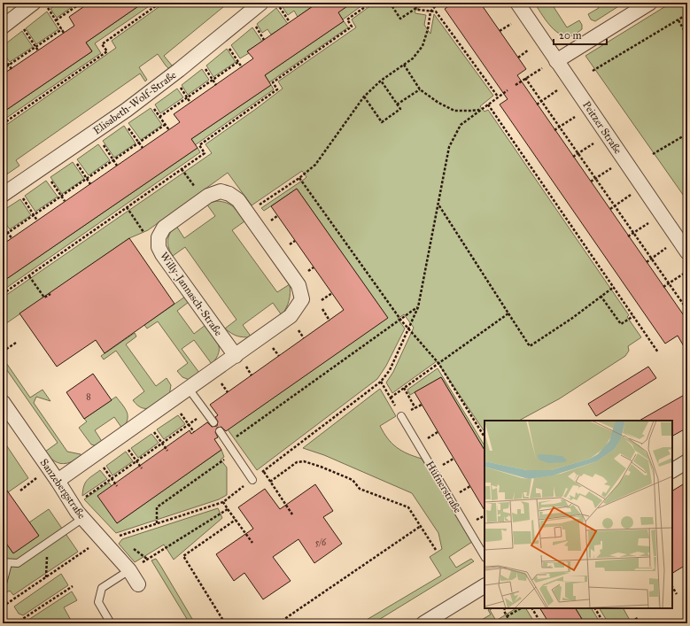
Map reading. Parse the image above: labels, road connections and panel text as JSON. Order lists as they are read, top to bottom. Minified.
{"streets":{"street":["Elisabeth-Wolf-Straße","Peitzer Straße","Willy-Jannasch-Straße","Sanzebergstraße"],"lane":["Hüfnerstraße"]},"crossings":[["Willy-Jannasch-Straße","Sanzebergstraße"]],"house_numbers":["8","5/6"],"scale_bar":"20 m"}
